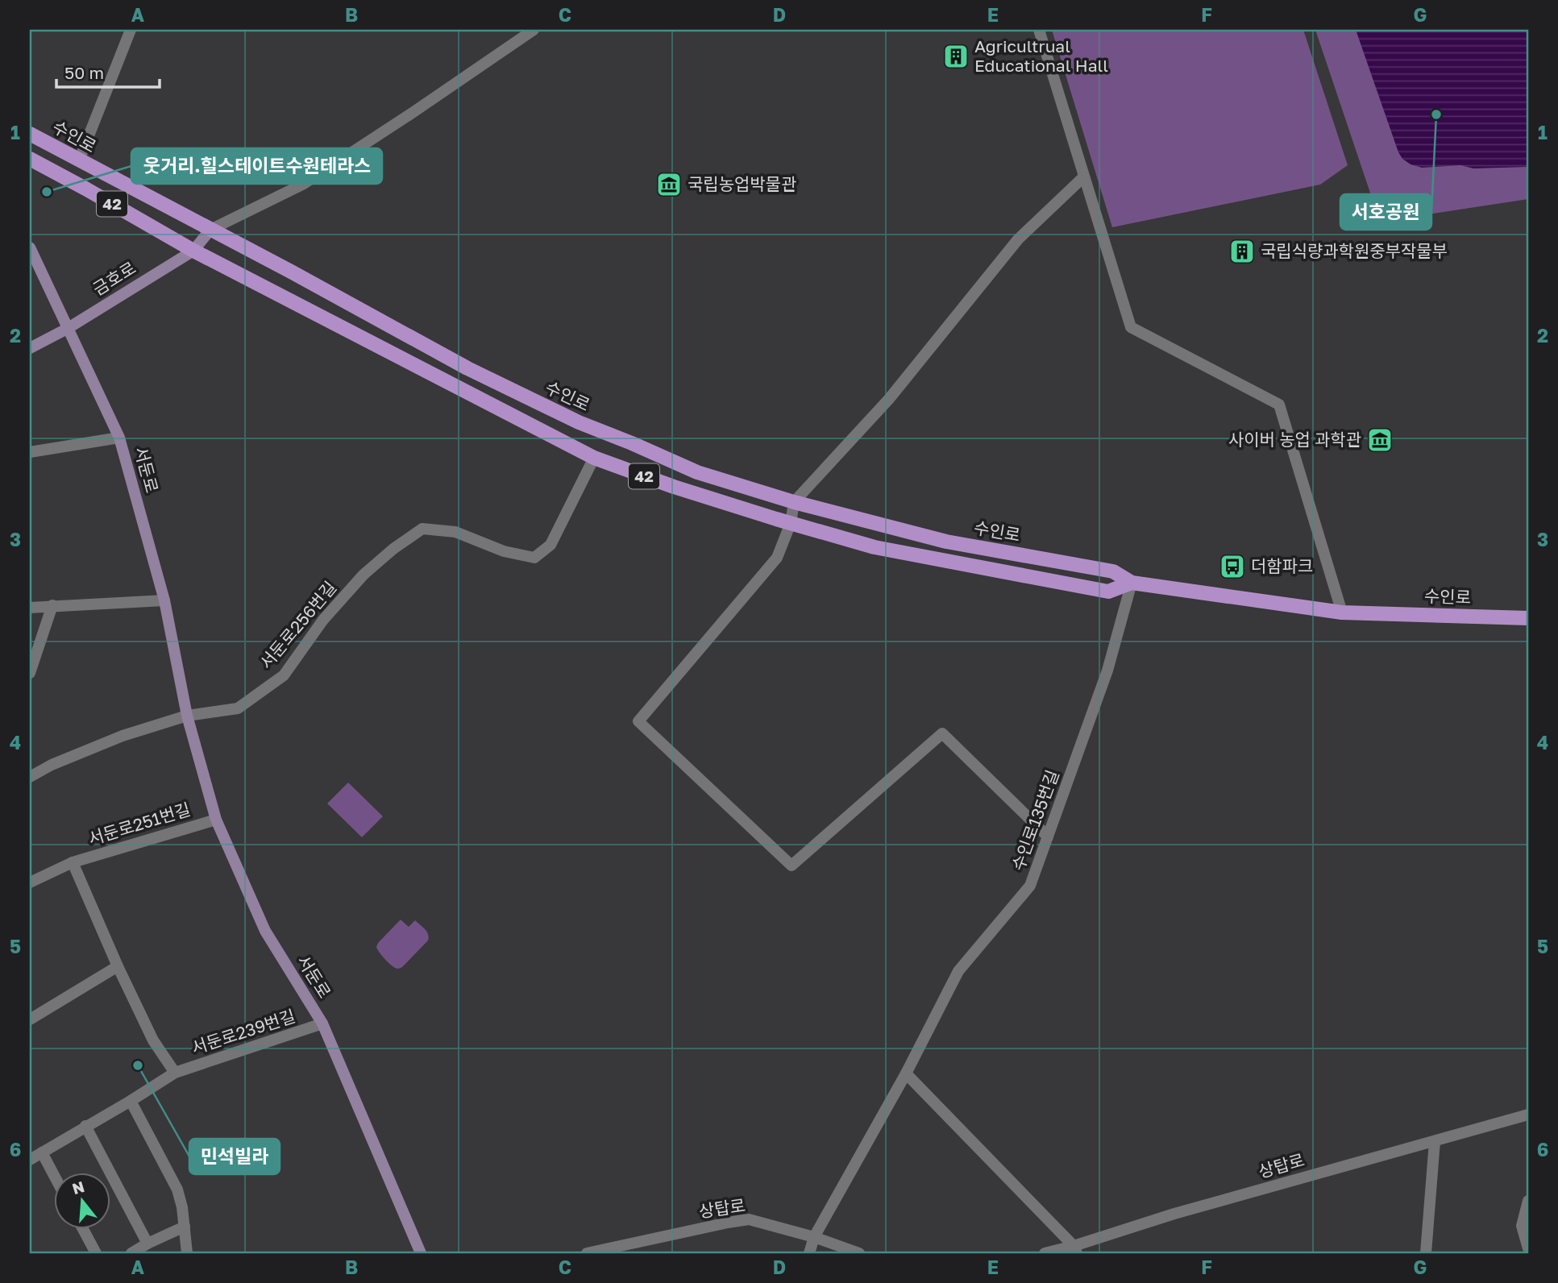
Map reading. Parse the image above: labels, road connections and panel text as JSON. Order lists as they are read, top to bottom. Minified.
{"streets":{"main road":["수인로","42"],"street":["금호로","서둔로","서둔로256번길","수인로135번길","서둔로251번길","서둔로239번길","상탑로"]},"crossings":[["수인로","금호로"],["수인로","서둔로256번길"],["수인로","수인로135번길"],["금호로","서둔로"],["서둔로","서둔로256번길"],["서둔로","서둔로251번길"],["서둔로","서둔로239번길"],["수인로135번길","상탑로"],["서둔로251번길","서둔로239번길"]],"places":{"building":["Agricultrual Educational Hall","국립식량과학원중부작물부"],"other":["서호공원","웃거리.힐스테이트수원테라스","민석빌라"],"museum":["국립농업박물관","사이버 농업 과학관"],"bus stop":["더함파크"]},"scale_bar":"50 m","north":"top","grid":{"columns":["A","B","C","D","E","F","G"],"rows":["1","2","3","4","5","6"]}}
